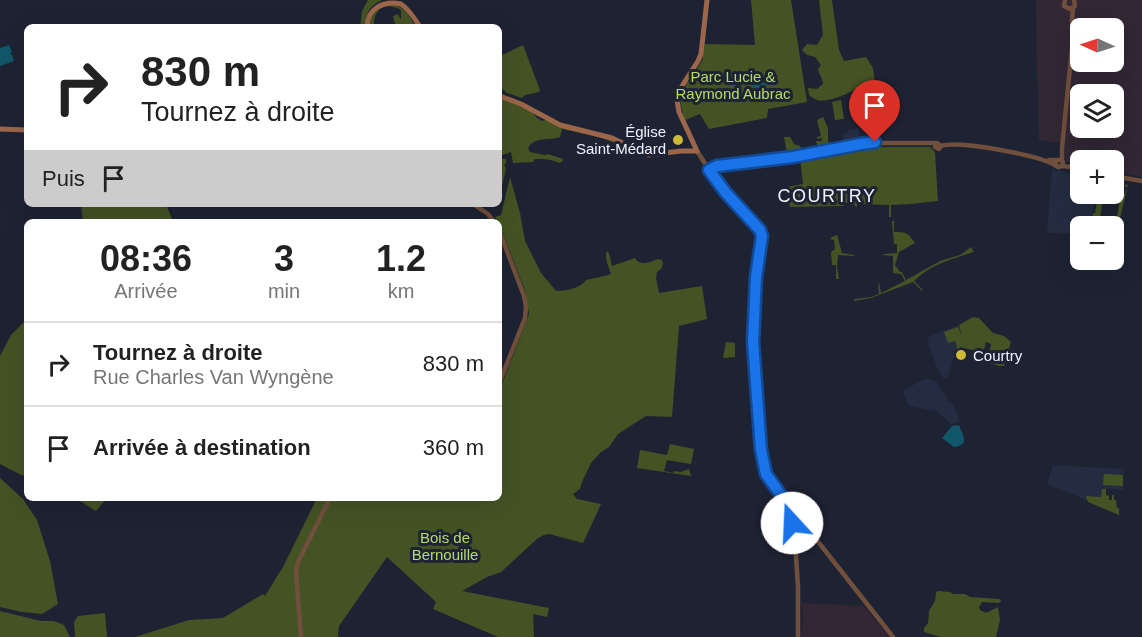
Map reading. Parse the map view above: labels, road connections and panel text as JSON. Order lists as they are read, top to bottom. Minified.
{"districts":["COURTRY"],"parks":["Parc Lucie & Raymond Aubrac","Bois de Bernouille"],"places":["Église Saint-Médard","Courtry"],"north":"left","page":{"map_buttons":["+","−"],"turn":["830 m","Tournez à droite"],"then":"Puis","eta":["08:36","Arrivée","3","min","1.2","km"],"list":[{"name":"Tournez à droite","note":"Rue Charles Van Wyngène","value":"830 m"},{"name":"Arrivée à destination","value":"360 m"}]}}
